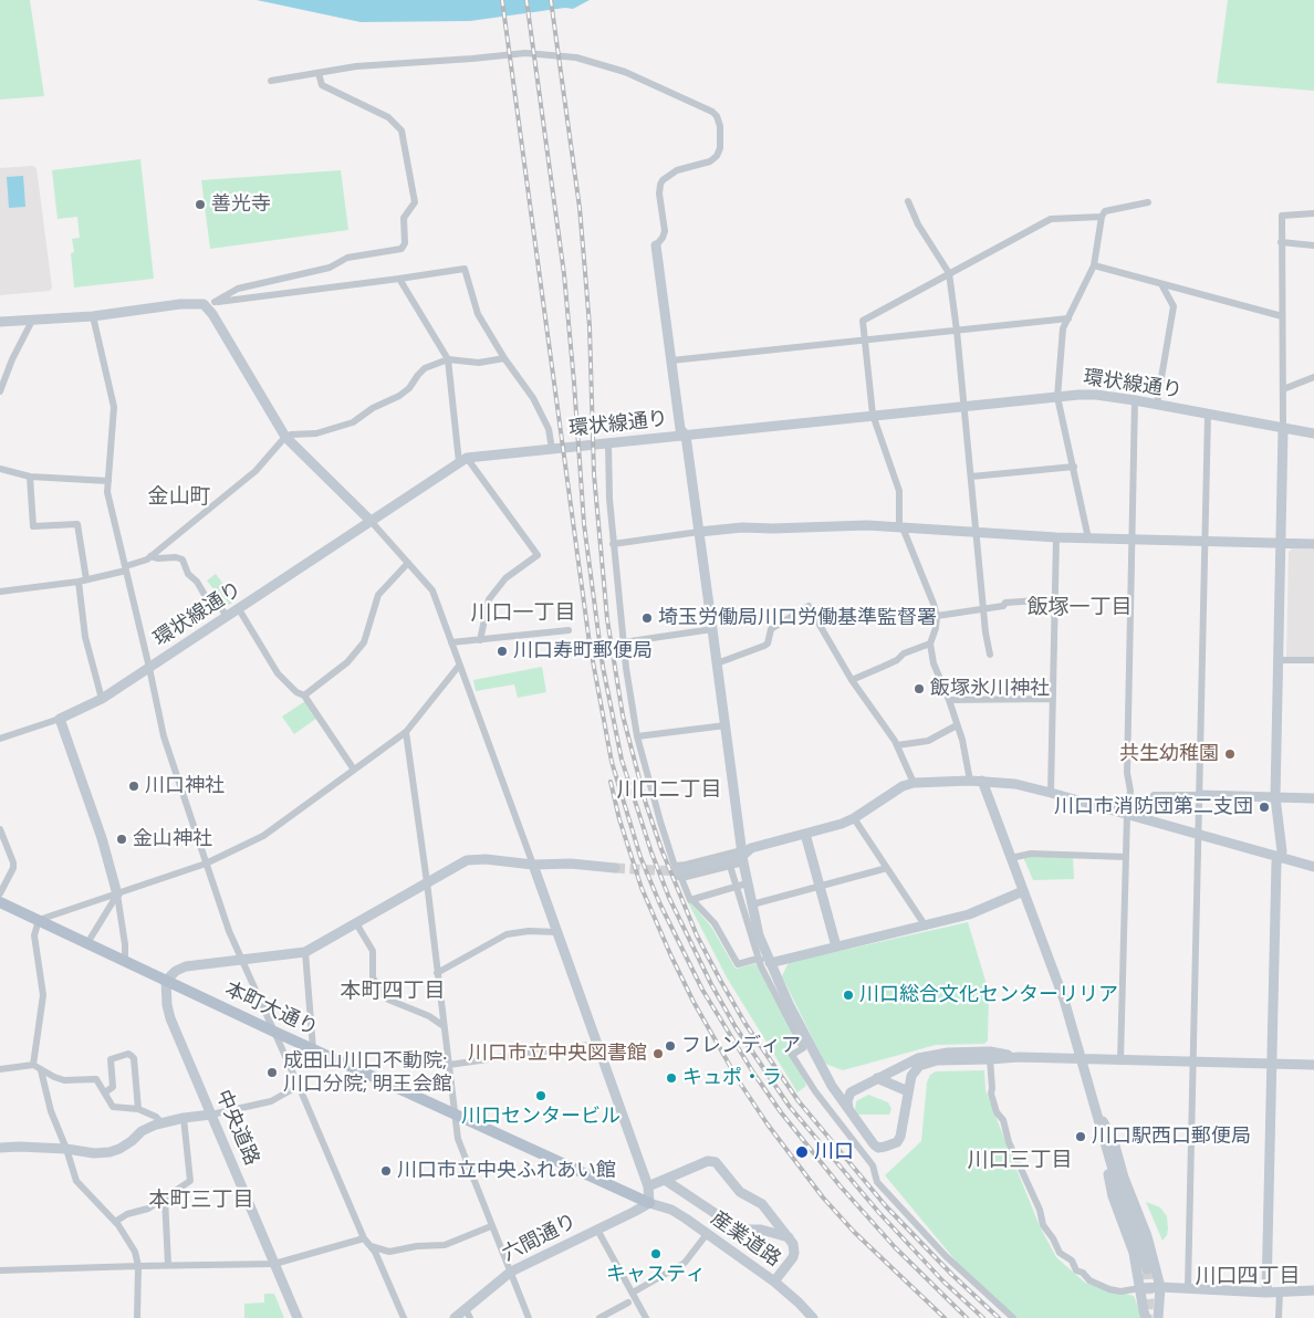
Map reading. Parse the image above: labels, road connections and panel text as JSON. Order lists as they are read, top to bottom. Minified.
{"streets":{"main road":["本町大通り"],"street":["環状線通り","中央道路","六間通り","産業道路"]},"crossings":[["本町大通り","中央道路"],["本町大通り","六間通り"],["本町大通り","産業道路"],["六間通り","産業道路"]],"districts":["金山町","飯塚一丁目","川口一丁目","川口二丁目","本町四丁目","川口三丁目","本町三丁目","川口四丁目"],"places":["善光寺","埼玉労働局川口労働基準監督署","川口寿町郵便局","飯塚氷川神社","共生幼稚園","川口神社","川口市消防団第二支団","金山神社","川口総合文化センターリリア","フレンディア","川口市立中央図書館","成田山川口不動院; 川口分院; 明王会館","キュポ・ラ","川口センタービル","川口駅西口郵便局","川口","川口市立中央ふれあい館","キャスティ"]}
